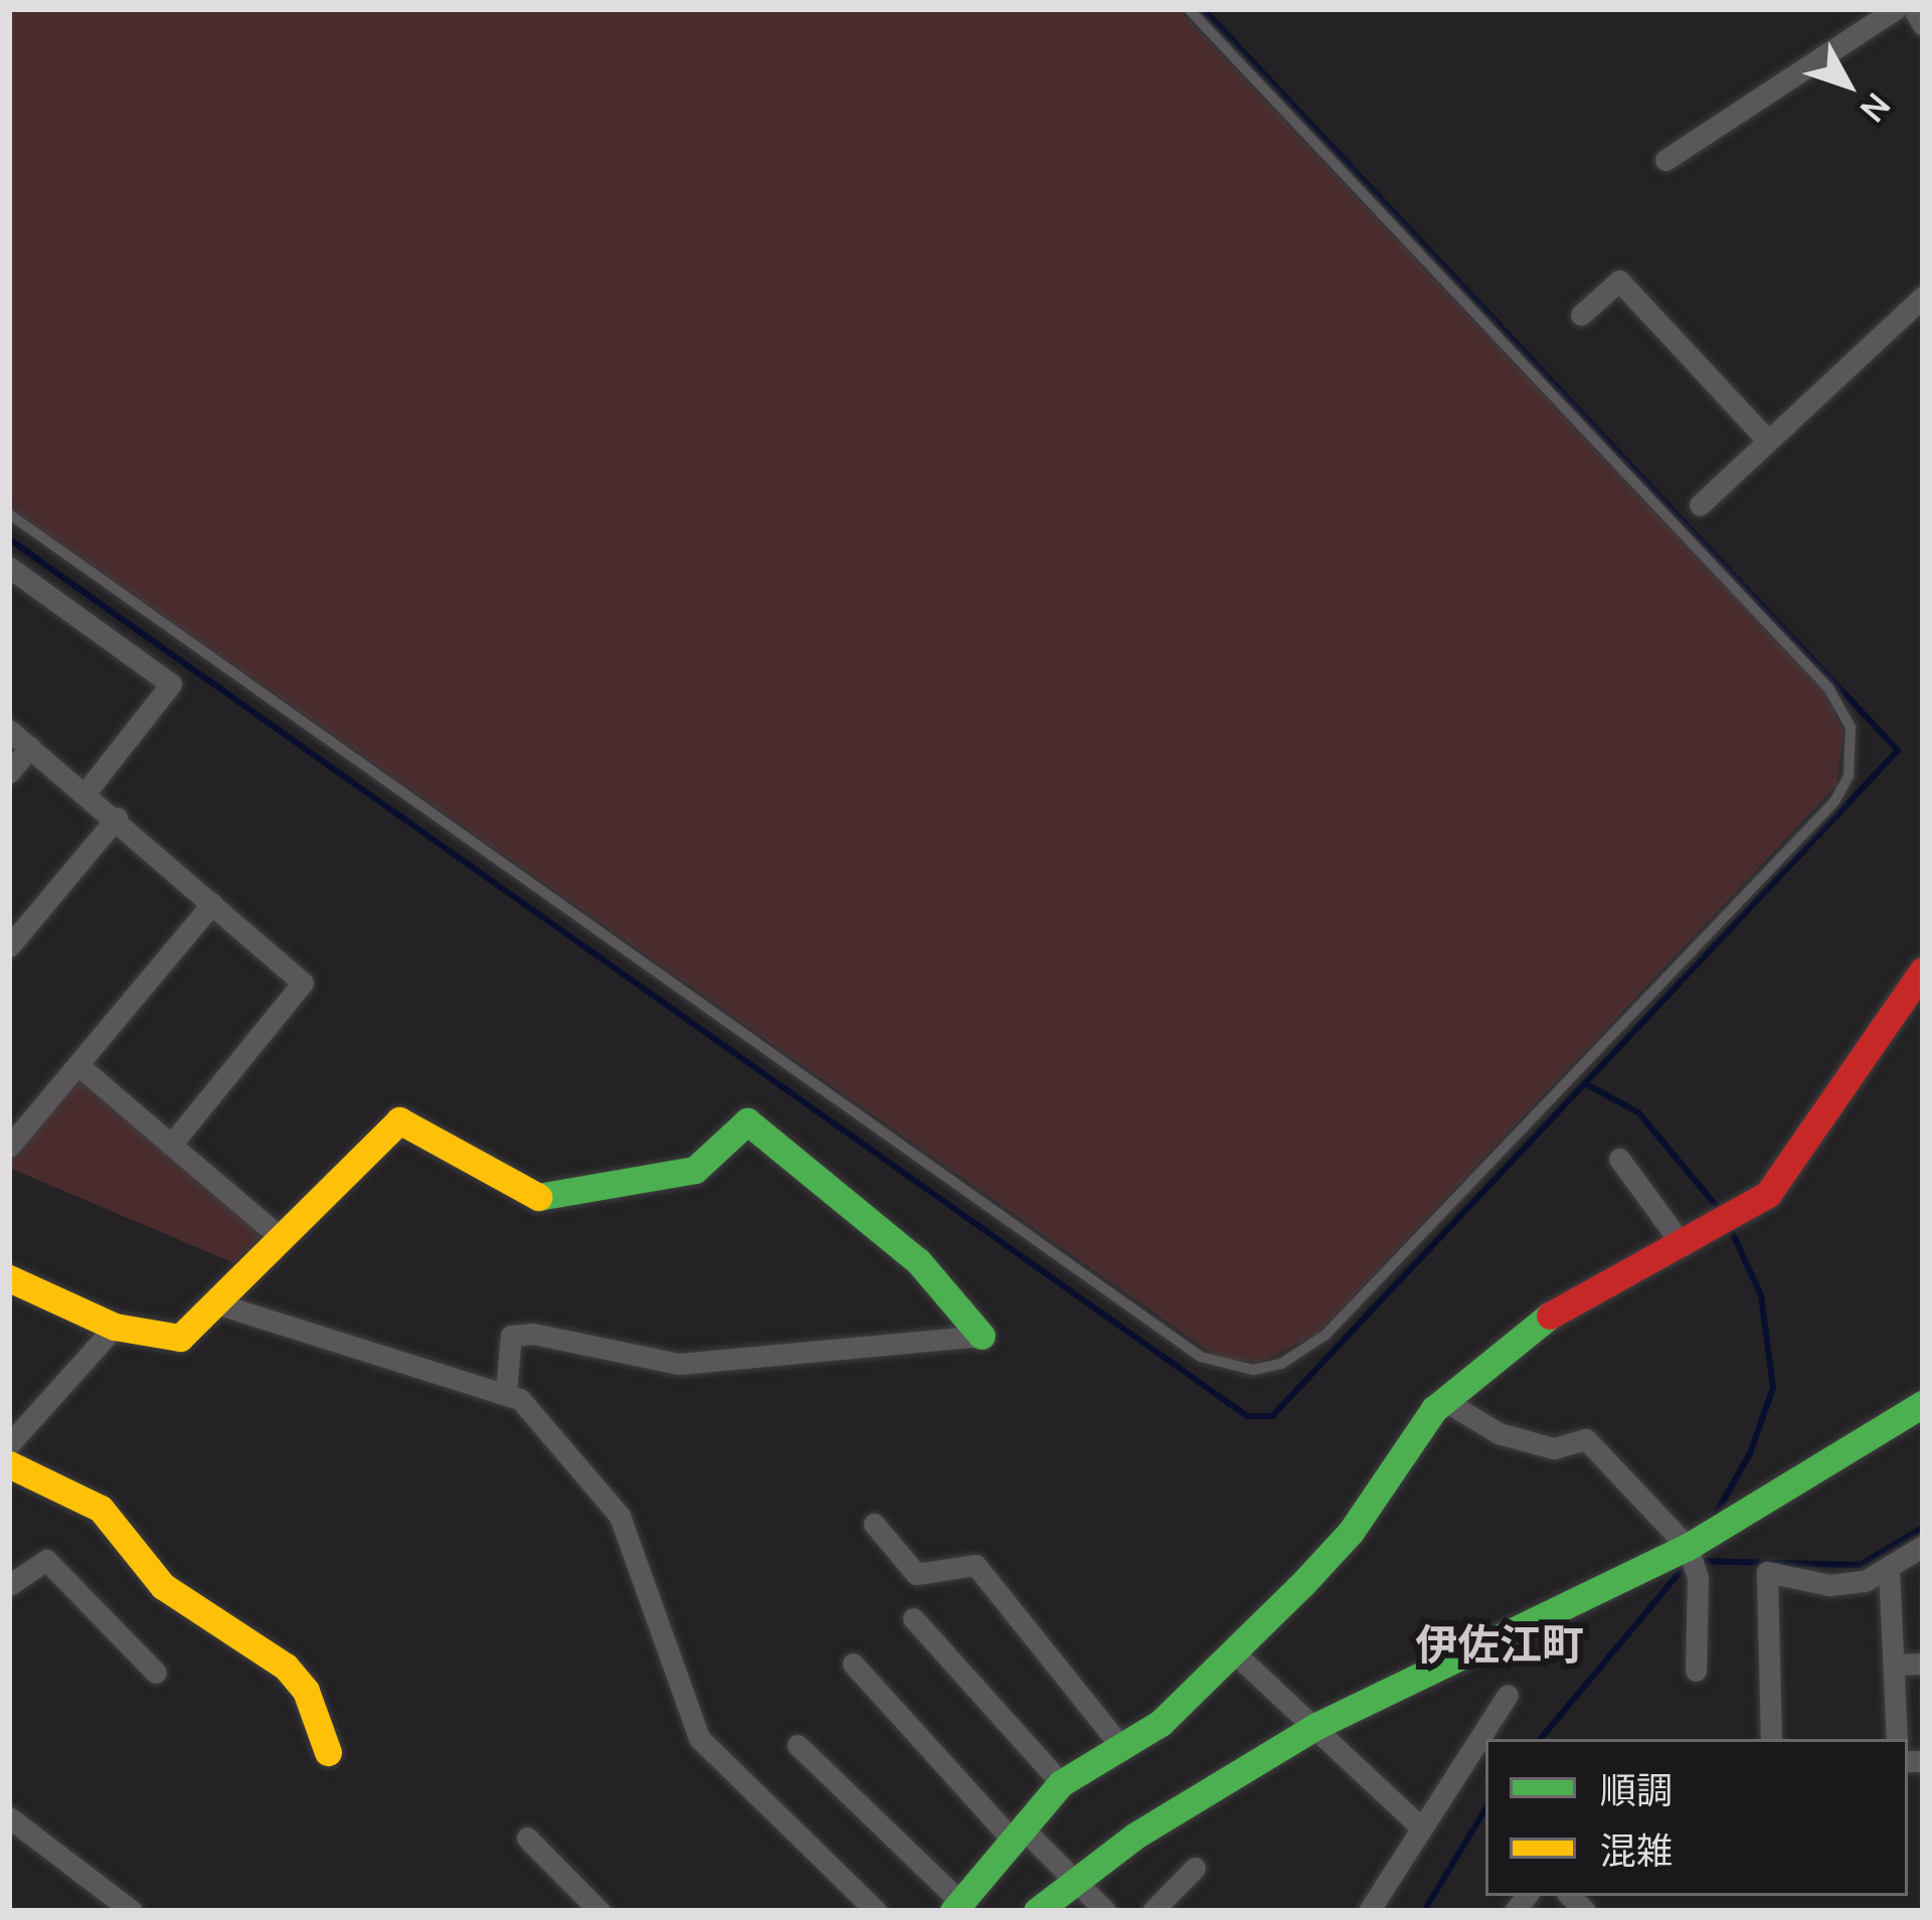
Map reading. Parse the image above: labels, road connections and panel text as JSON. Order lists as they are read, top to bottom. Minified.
{"districts":["伊佐江町"],"legend":["順調","混雑"],"north":"bottom right"}
